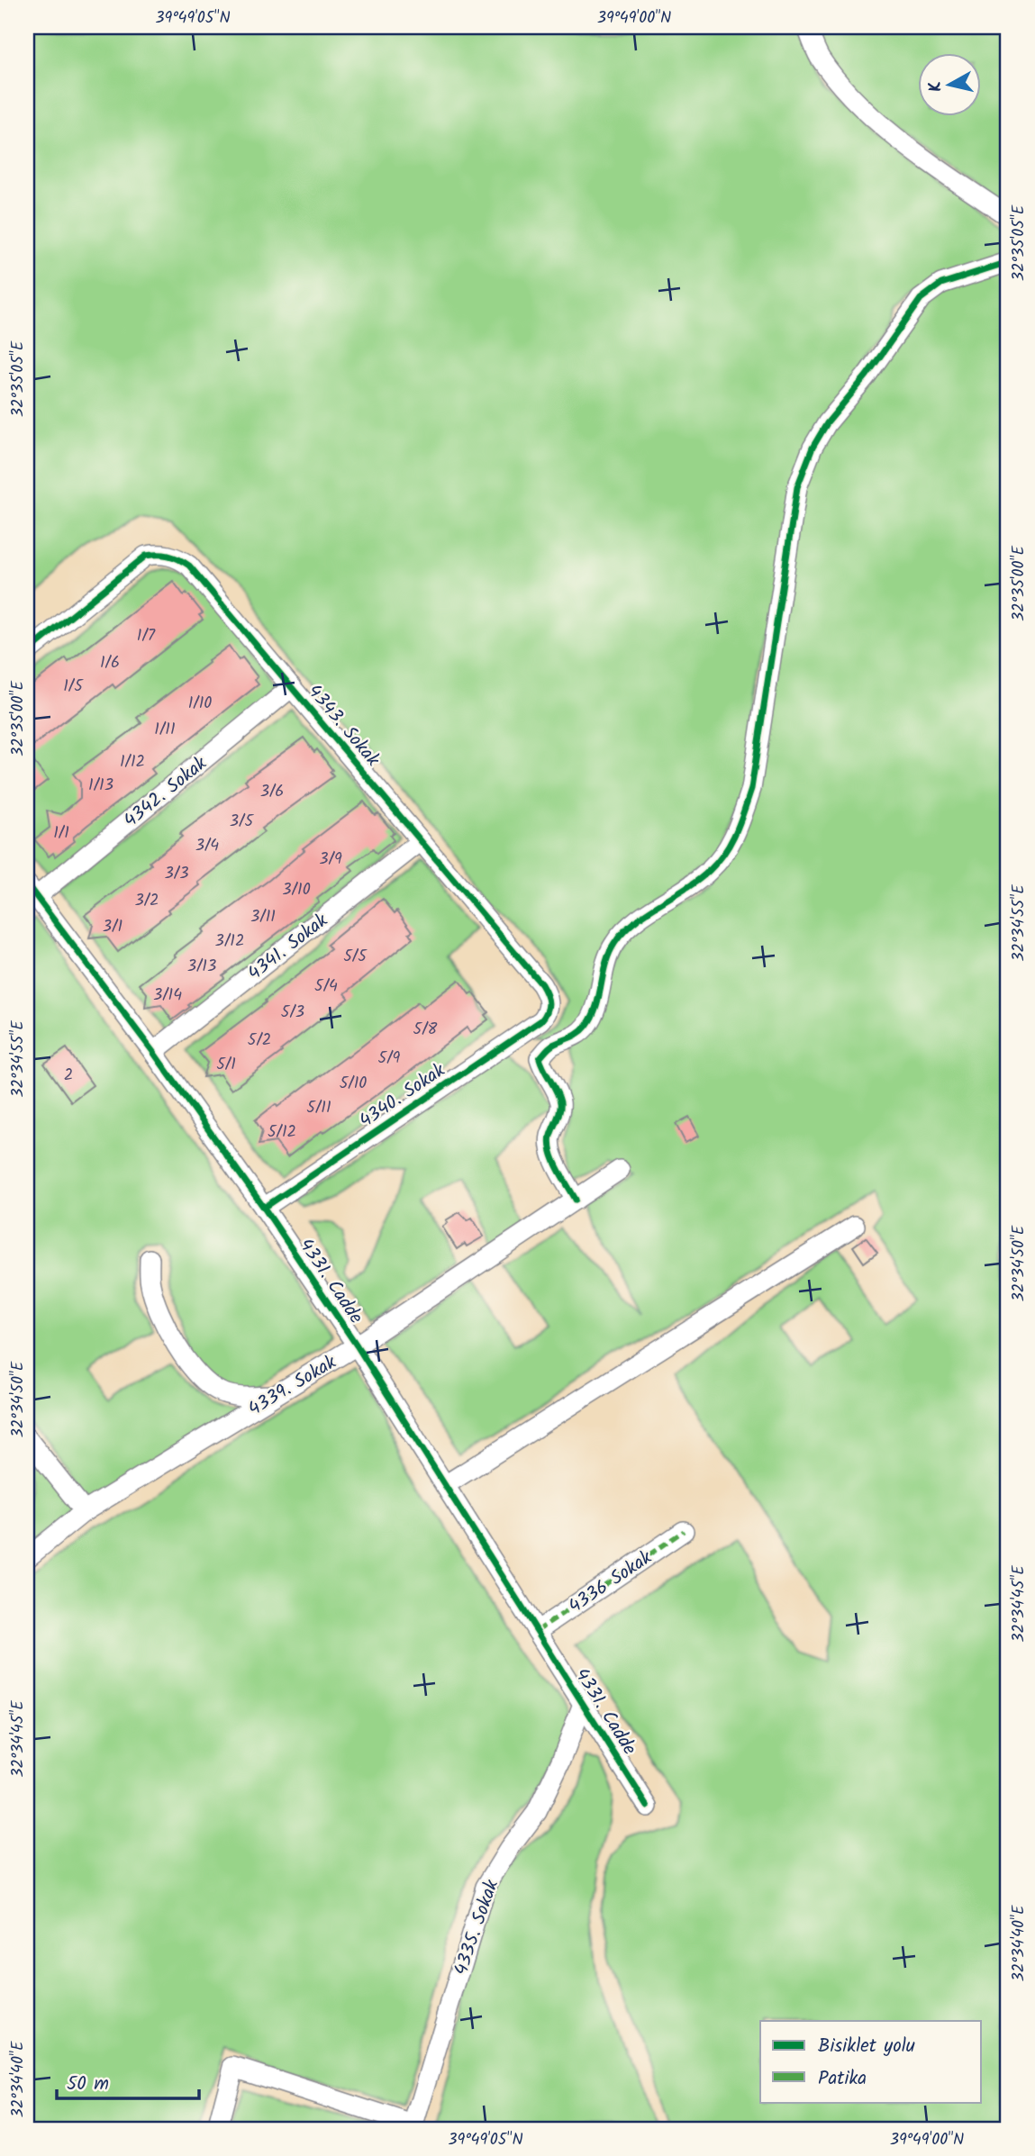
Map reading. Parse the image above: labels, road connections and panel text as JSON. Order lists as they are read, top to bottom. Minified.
{"streets":{"street":["4343. Sokak","4342. Sokak","4341. Sokak","4340. Sokak","4331. Cadde","4339. Sokak","4336 Sokak","4335. Sokak"]},"crossings":[["4343. Sokak","4342. Sokak"],["4343. Sokak","4341. Sokak"],["4343. Sokak","4340. Sokak"],["4342. Sokak","4331. Cadde"],["4341. Sokak","4331. Cadde"],["4340. Sokak","4331. Cadde"],["4331. Cadde","4339. Sokak"],["4331. Cadde","4336 Sokak"],["4331. Cadde","4335. Sokak"]],"house_numbers":["1/7","1/6","1/5","1/10","1/11","1/12","1/13","3/6","3/5","1/1","3/4","3/9","3/3","3/10","3/2","3/11","3/1","3/12","5/5","3/13","5/4","3/14","5/3","5/8","5/2","5/9","5/1","2","5/10","5/11","5/12"],"legend":["Bisiklet yolu","Patika"],"scale_bar":"50 m","north":"left","coordinates":["39°49'05\"N","39°49'00\"N","32°35'05\"E","32°35'00\"E","32°34'55\"E","32°34'50\"E","32°34'45\"E","32°34'40\"E"]}
